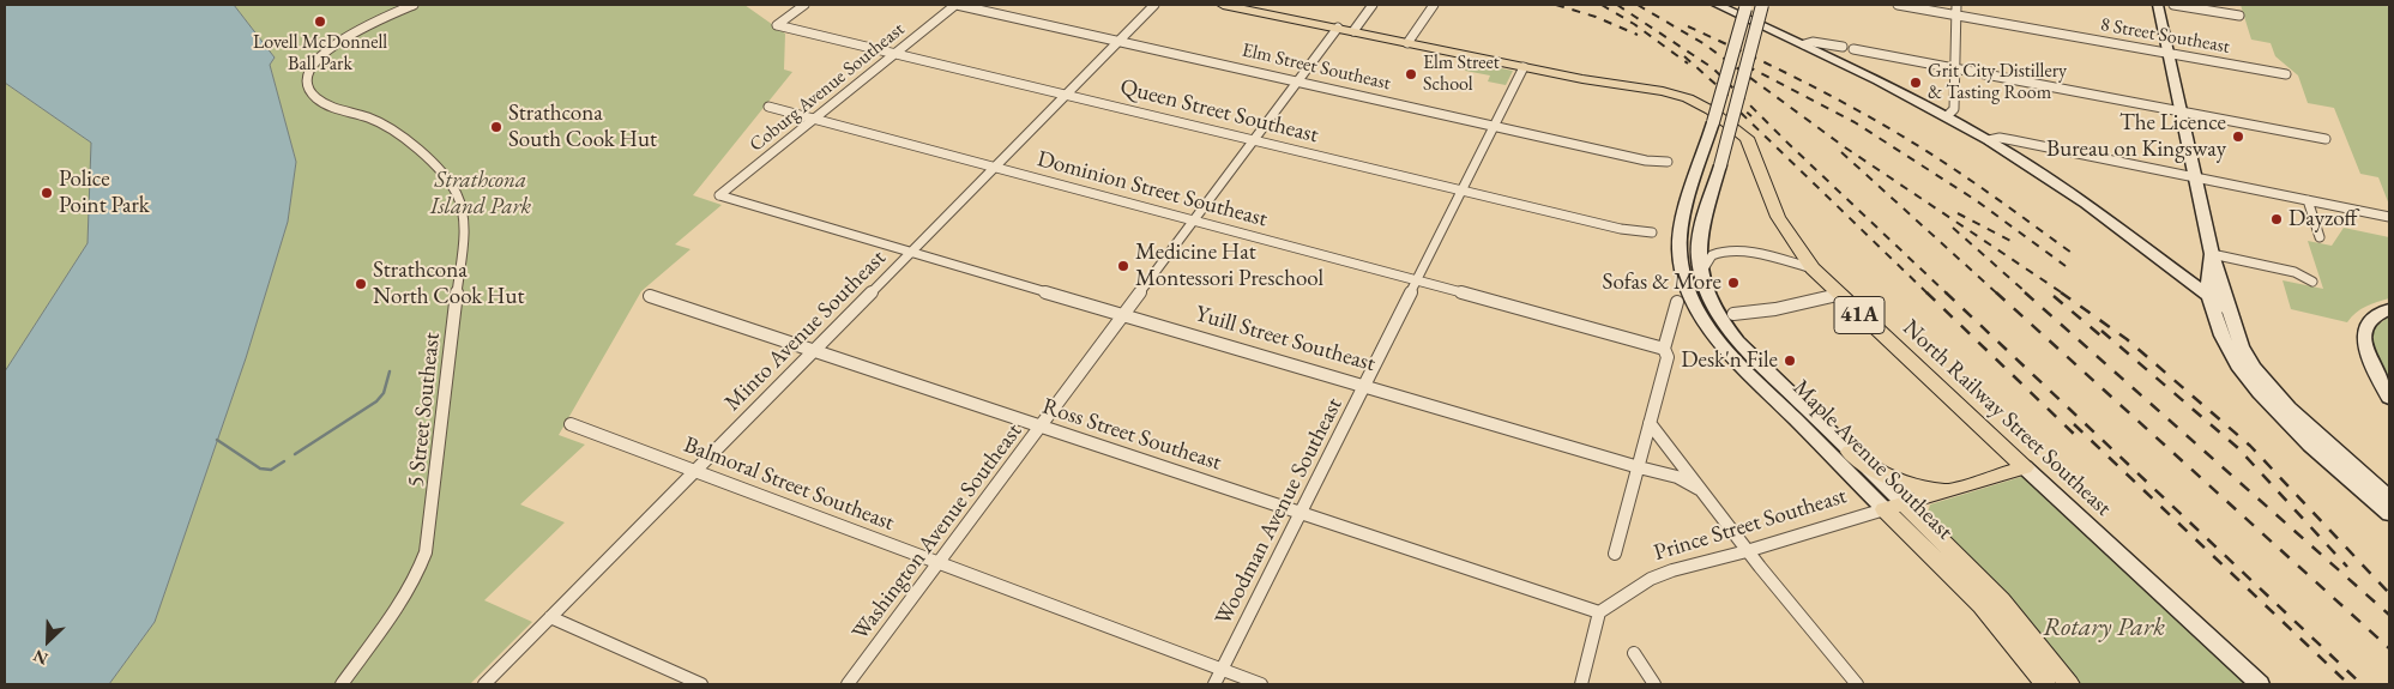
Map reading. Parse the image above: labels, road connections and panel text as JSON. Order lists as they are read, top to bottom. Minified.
{"streets":{"main road":["41A","North Railway Street Southeast","Maple Avenue Southeast","Prince Street Southeast"],"street":["8 Street Southeast","Elm Street Southeast","Coburg Avenue Southeast","Queen Street Southeast","Dominion Street Southeast","Minto Avenue Southeast","Yuill Street Southeast","5 Street Southeast","Ross Street Southeast","Balmoral Street Southeast","Woodman Avenue Southeast","Washington Avenue Southeast"]},"crossings":[["Elm Street Southeast","Coburg Avenue Southeast"],["Elm Street Southeast","Minto Avenue Southeast"],["Elm Street Southeast","Woodman Avenue Southeast"],["Elm Street Southeast","Washington Avenue Southeast"],["Coburg Avenue Southeast","Queen Street Southeast"],["Coburg Avenue Southeast","Dominion Street Southeast"],["Coburg Avenue Southeast","Yuill Street Southeast"],["Queen Street Southeast","Minto Avenue Southeast"],["Queen Street Southeast","Woodman Avenue Southeast"],["Queen Street Southeast","Washington Avenue Southeast"],["Dominion Street Southeast","Minto Avenue Southeast"],["Dominion Street Southeast","Woodman Avenue Southeast"],["Dominion Street Southeast","Washington Avenue Southeast"],["41A","North Railway Street Southeast"],["41A","Woodman Avenue Southeast"],["41A","Washington Avenue Southeast"],["Minto Avenue Southeast","Yuill Street Southeast"],["Minto Avenue Southeast","Ross Street Southeast"],["Minto Avenue Southeast","Balmoral Street Southeast"],["Yuill Street Southeast","Woodman Avenue Southeast"],["Yuill Street Southeast","Washington Avenue Southeast"],["North Railway Street Southeast","Woodman Avenue Southeast"],["North Railway Street Southeast","Prince Street Southeast"],["Ross Street Southeast","Woodman Avenue Southeast"],["Ross Street Southeast","Prince Street Southeast"],["Ross Street Southeast","Washington Avenue Southeast"],["Maple Avenue Southeast","Prince Street Southeast"],["Balmoral Street Southeast","Woodman Avenue Southeast"],["Balmoral Street Southeast","Washington Avenue Southeast"]],"parks":["Strathcona Island Park","Rotary Park"],"places":["Lovell McDonnell Ball Park","Elm Street School","Grit City Distillery & Tasting Room","Strathcona South Cook Hut","The Licence Bureau on Kingsway","Police Point Park","Dayzoff","Medicine Hat Montessori Preschool","Sofas & More","Strathcona North Cook Hut","Desk'n File"],"north":"bottom left"}
